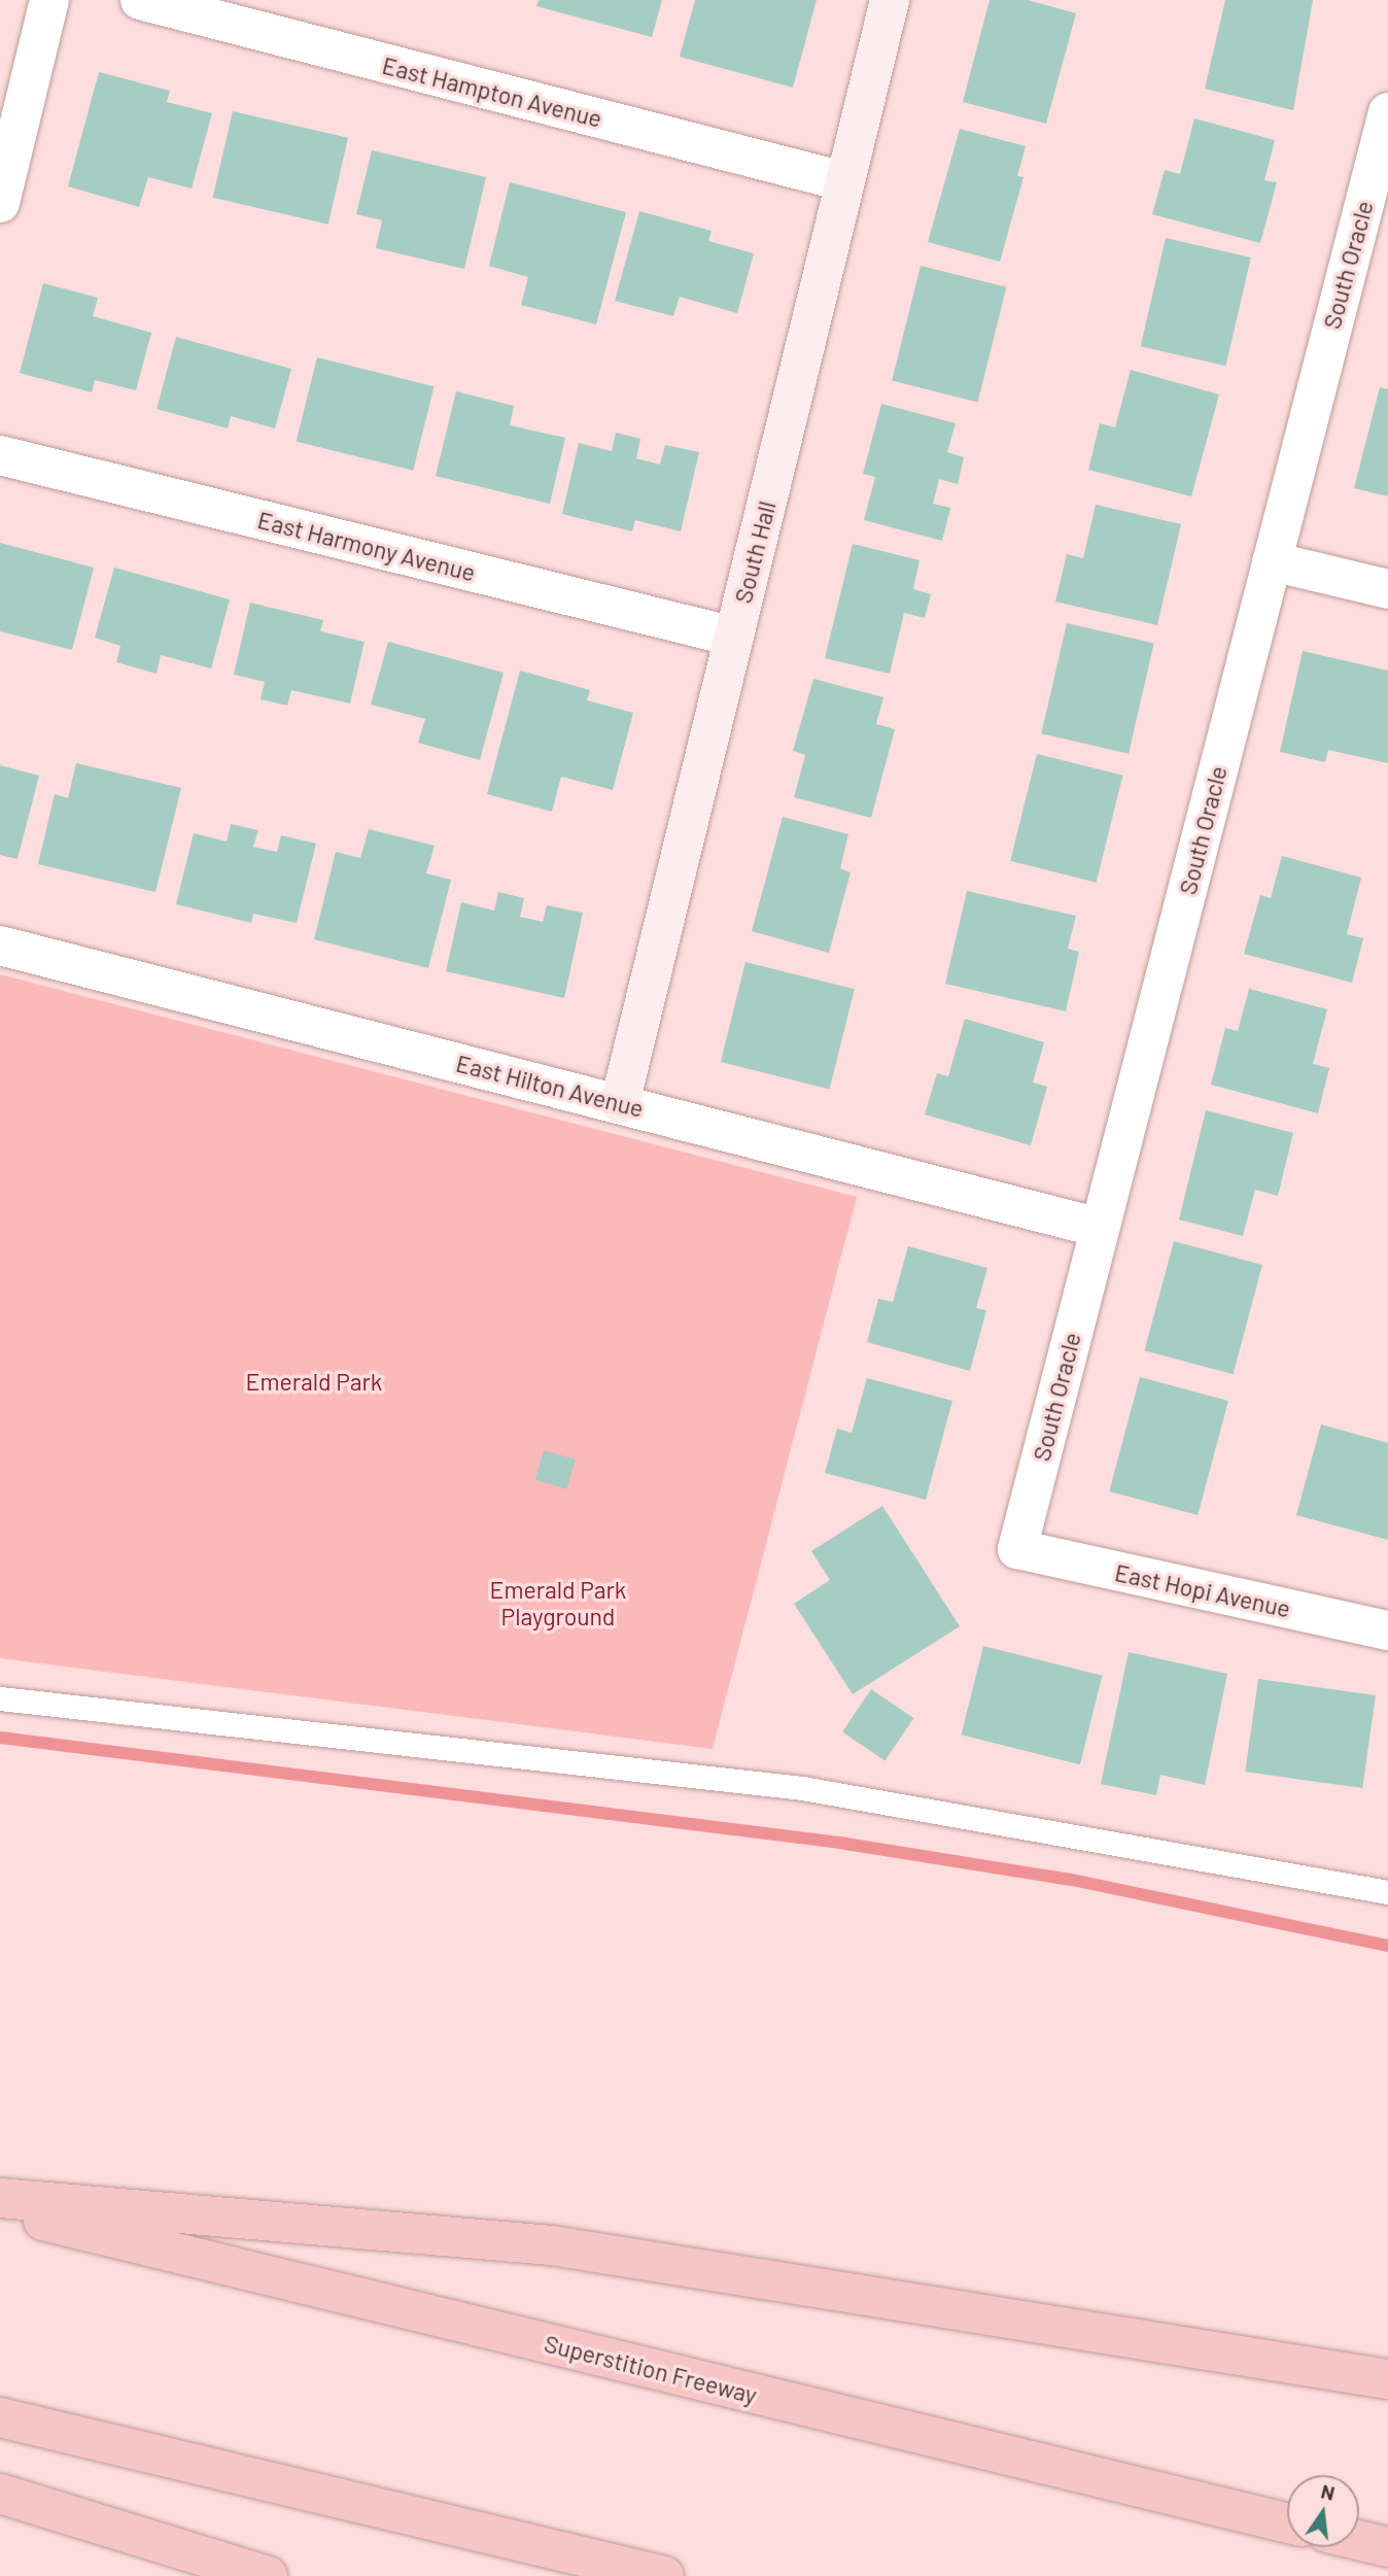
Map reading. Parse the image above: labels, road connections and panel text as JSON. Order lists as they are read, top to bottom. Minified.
{"streets":{"highway":["Superstition Freeway"],"street":["East Hampton Avenue","South Oracle","East Harmony Avenue","South Hall","East Hilton Avenue","East Hopi Avenue"]},"crossings":[["East Hampton Avenue","South Hall"],["South Oracle","East Hilton Avenue"],["South Oracle","East Hopi Avenue"],["East Harmony Avenue","South Hall"],["South Hall","East Hilton Avenue"]],"parks":["Emerald Park","Emerald Park Playground"],"north":"top"}
